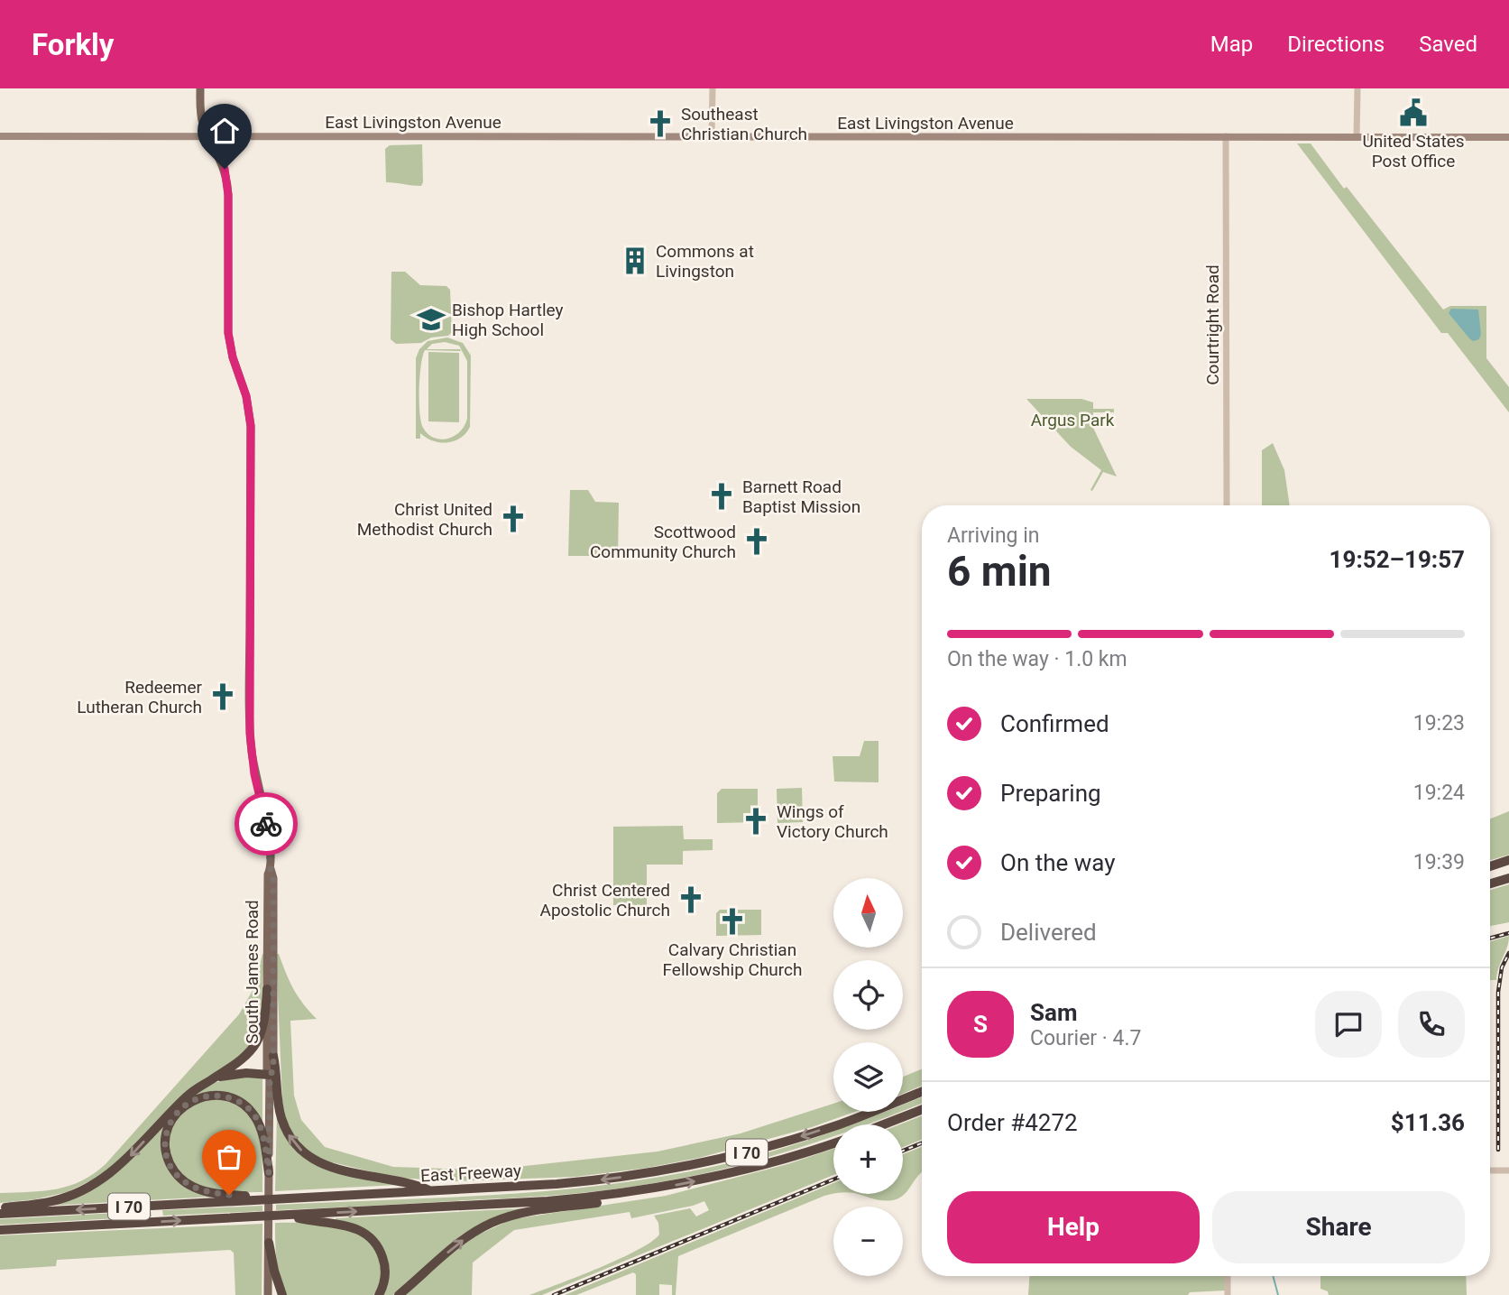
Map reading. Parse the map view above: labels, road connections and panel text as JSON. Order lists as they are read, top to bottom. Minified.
{"streets":{"highway":["I 70","East Freeway"],"main road":["East Livingston Avenue","South James Road"],"street":["Courtright Road"]},"crossings":[["East Livingston Avenue","Courtright Road"],["East Livingston Avenue","South James Road"]],"parks":["Argus Park"],"places":{"public building":["United States Post Office"],"church":["Southeast Christian Church","Barnett Road Baptist Mission","Christ United Methodist Church","Scottwood Community Church","Redeemer Lutheran Church","Wings of Victory Church","Christ Centered Apostolic Church","Calvary Christian Fellowship Church"],"building":["Commons at Livingston"],"school or university":["Bishop Hartley High School"]},"north":"top","page":{"header":"Forkly","nav":["Map","Directions","Saved"],"heading":["6 min","Arriving in","19:52–19:57"],"panel":["Sam","Courier · 4.7","Order #4272","$11.36"],"bar":"On the way · 1.0 km","list":[["Confirmed","19:23"],["Preparing","19:24"],["On the way","19:39"],"Delivered"],"map_buttons":["+","−"],"round":"S","buttons":["Help","Share"]}}
